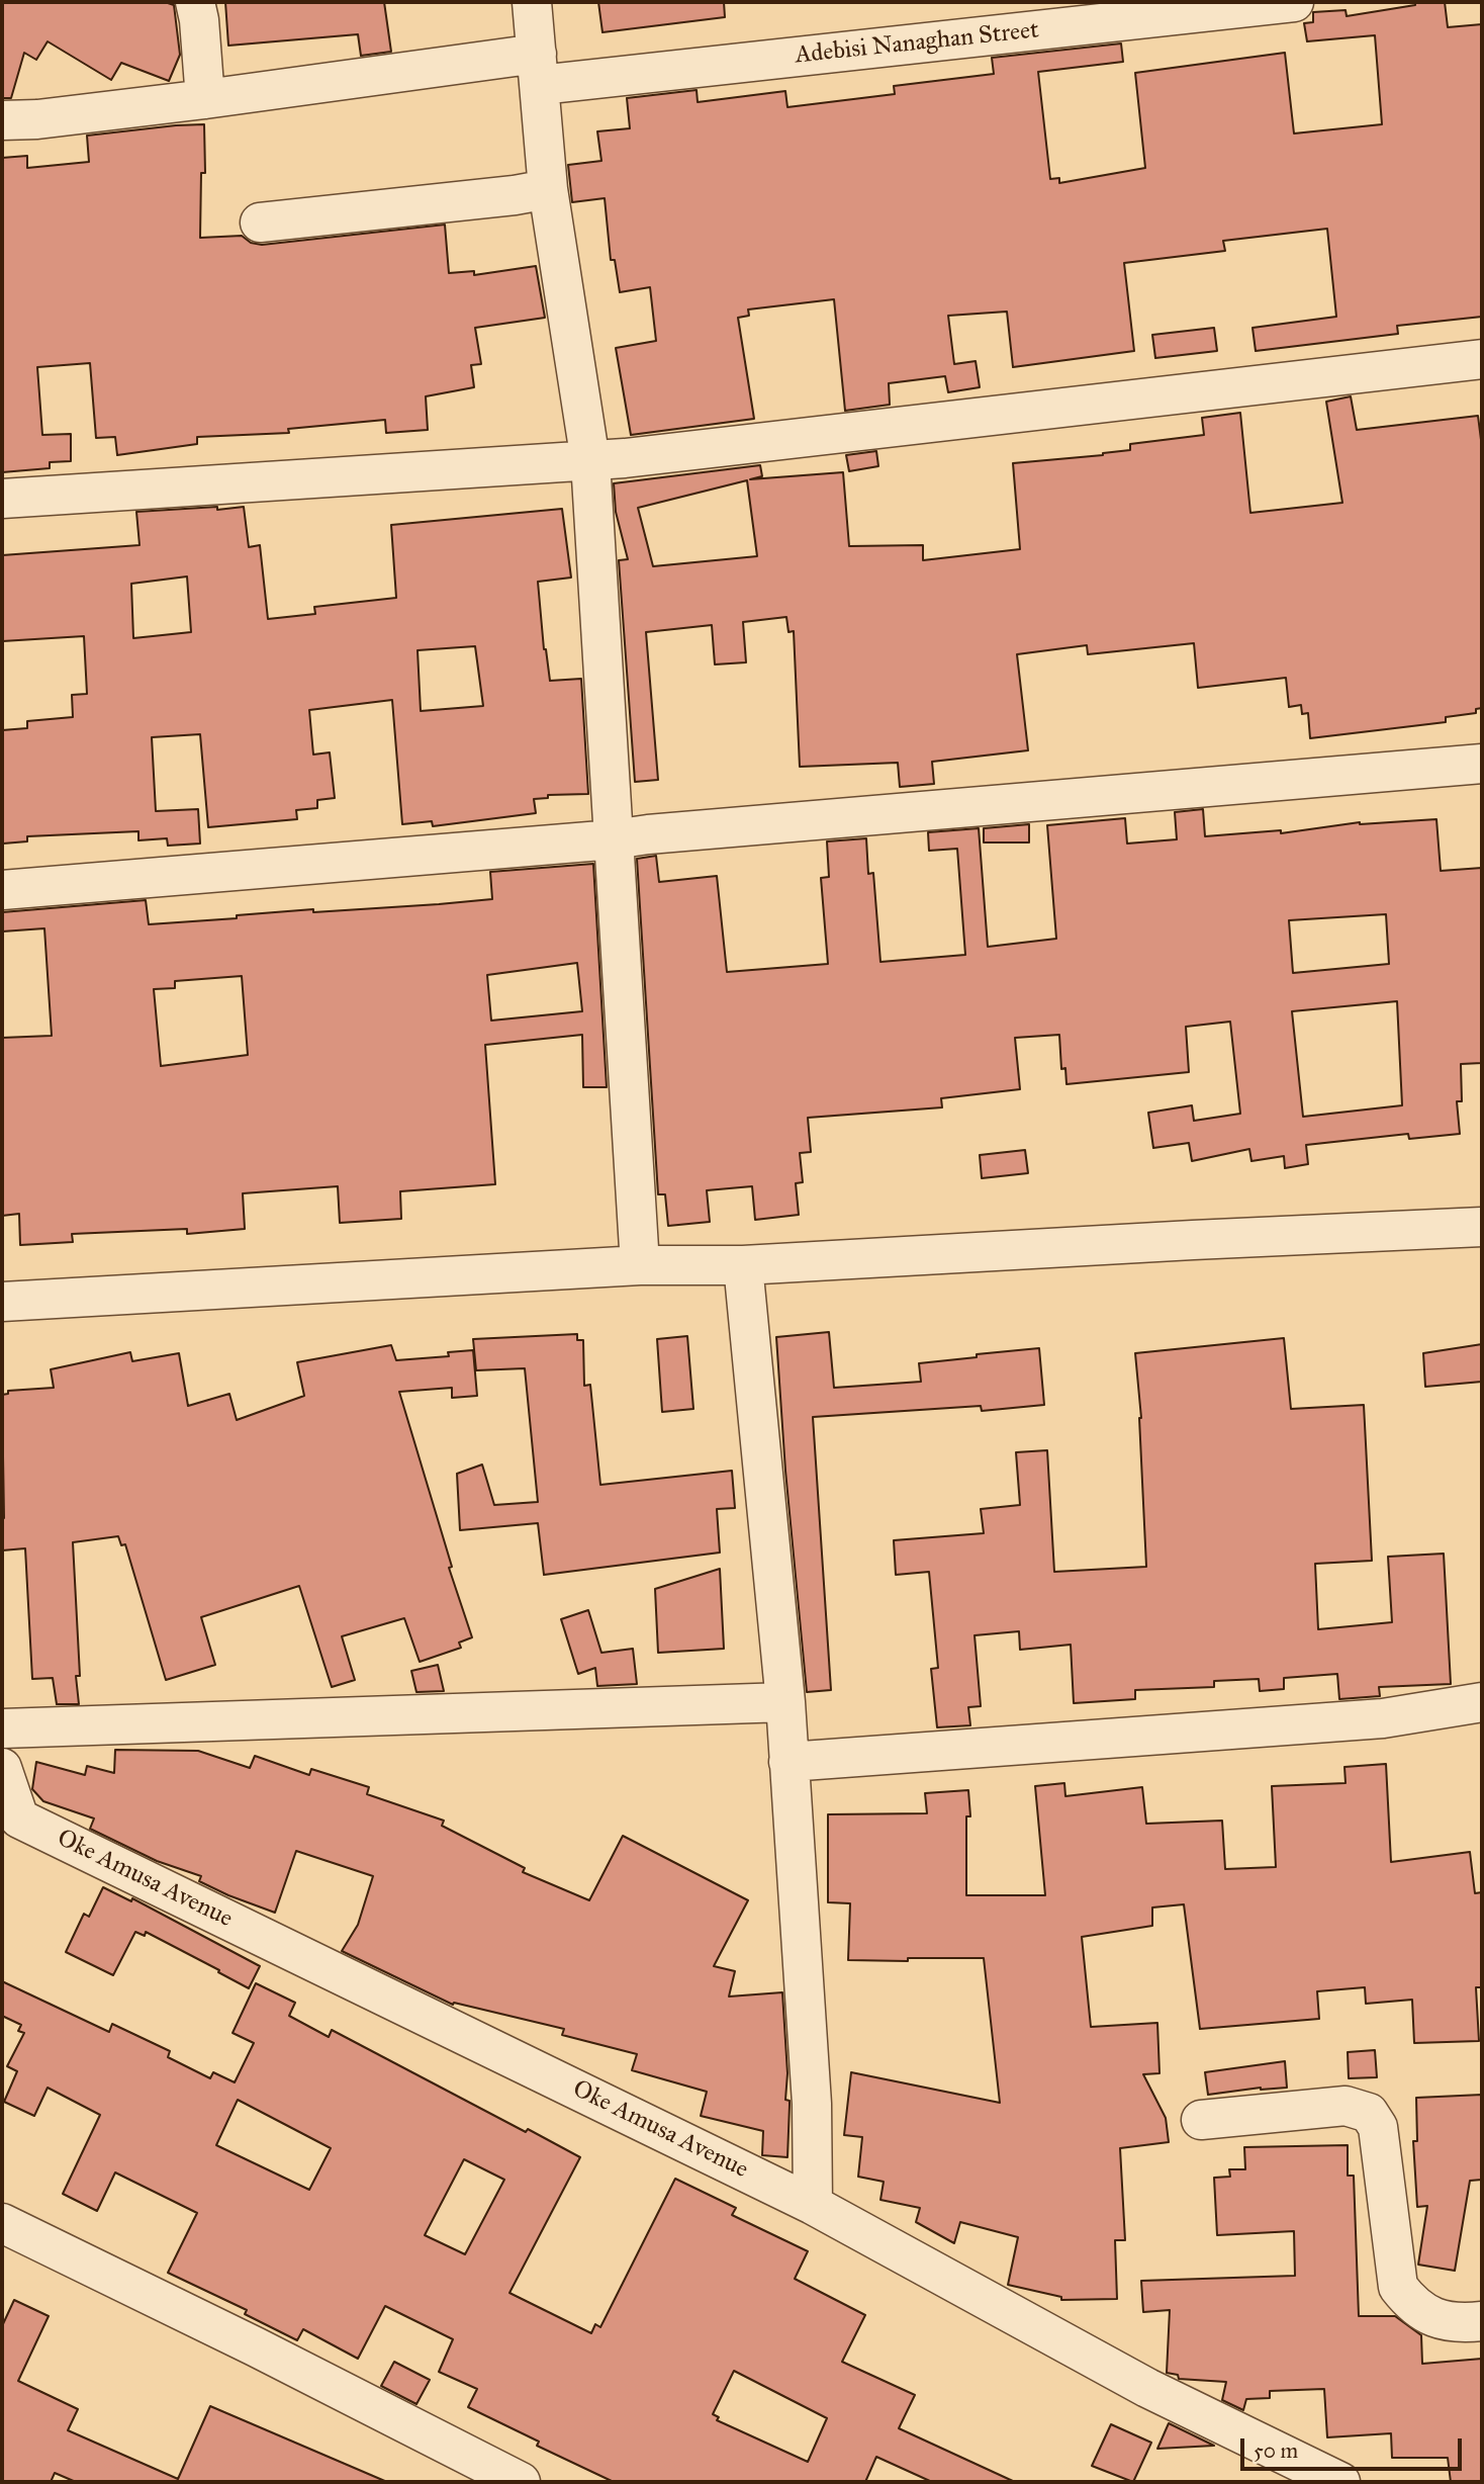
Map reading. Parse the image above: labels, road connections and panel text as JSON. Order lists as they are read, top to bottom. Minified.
{"streets":{"street":["Adebisi Nanaghan Street","Oke Amusa Avenue"]},"scale_bar":"50 m"}
